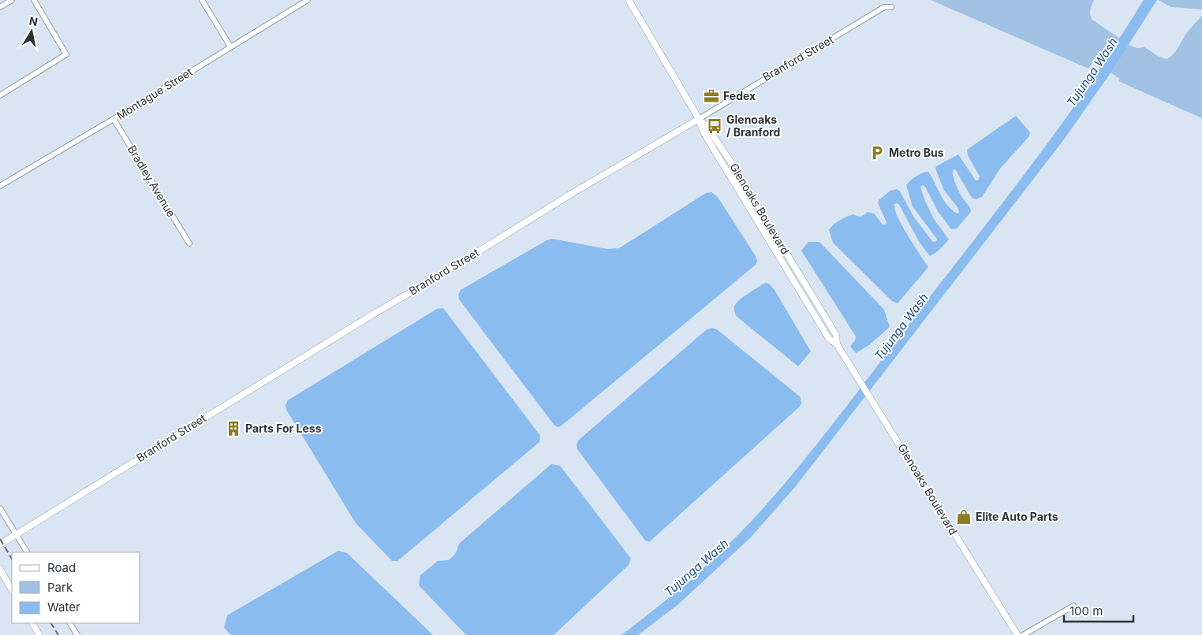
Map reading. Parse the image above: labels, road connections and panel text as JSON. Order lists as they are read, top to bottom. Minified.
{"streets":{"main road":["Branford Street","Glenoaks Boulevard"],"street":["Montague Street","Bradley Avenue"]},"crossings":[["Branford Street","Glenoaks Boulevard"],["Montague Street","Bradley Avenue"]],"water":["Tujunga Wash"],"places":{"office":["Fedex"],"bus stop":["Glenoaks / Branford"],"parking":["Metro Bus"],"building":["Parts For Less"],"shop":["Elite Auto Parts"]},"legend":["Road","Park","Water"],"scale_bar":"100 m","north":"top"}
